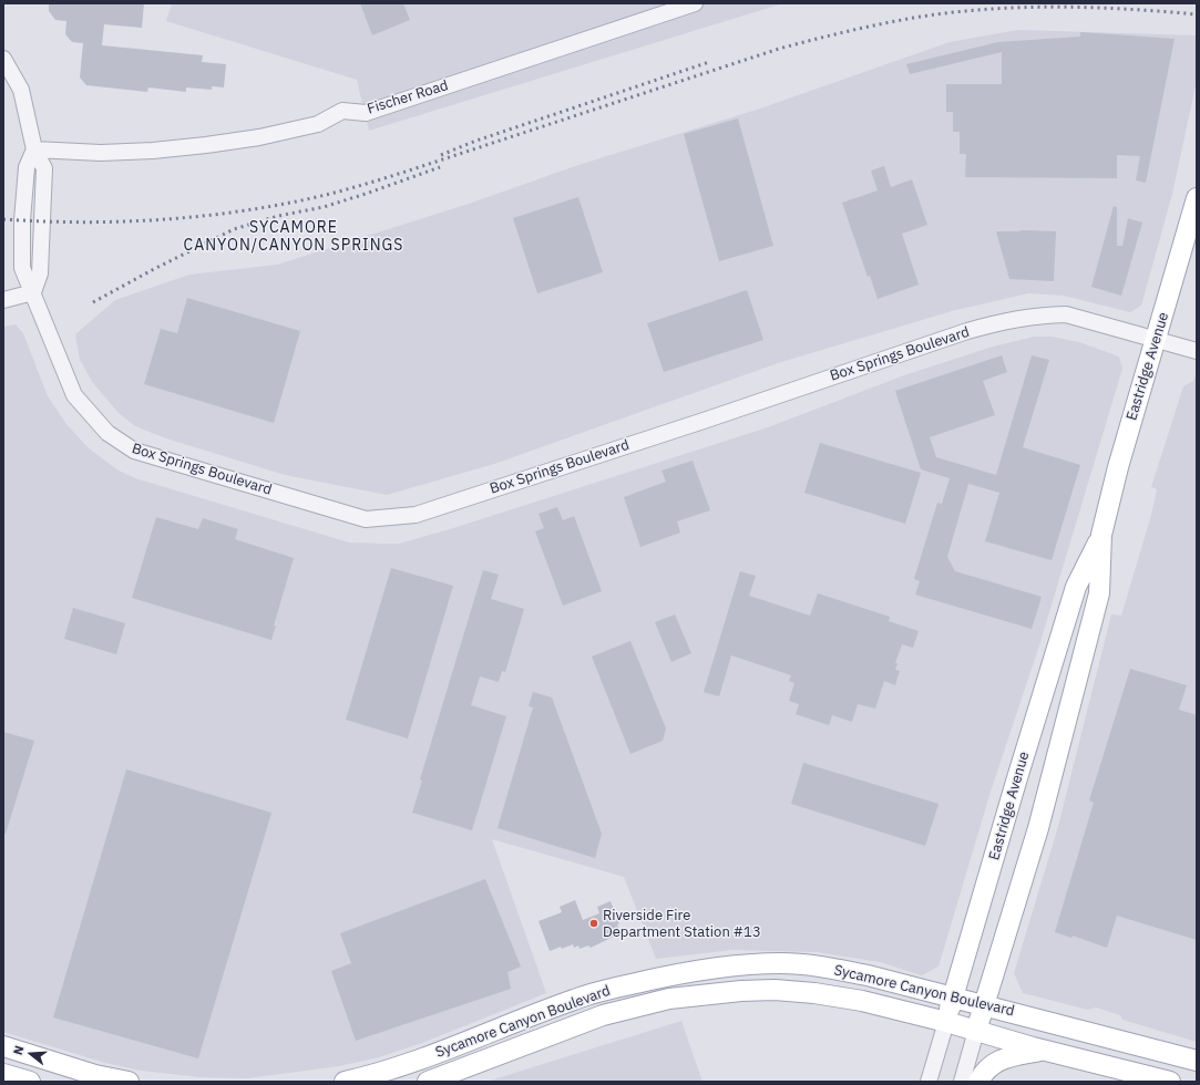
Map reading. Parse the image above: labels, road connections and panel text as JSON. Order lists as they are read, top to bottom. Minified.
{"streets":{"main road":["Eastridge Avenue","Sycamore Canyon Boulevard"],"street":["Fischer Road","Box Springs Boulevard"]},"crossings":[["Box Springs Boulevard","Eastridge Avenue"],["Eastridge Avenue","Sycamore Canyon Boulevard"]],"districts":["SYCAMORE CANYON/CANYON SPRINGS"],"places":["Riverside Fire Department Station #13"],"north":"left"}
